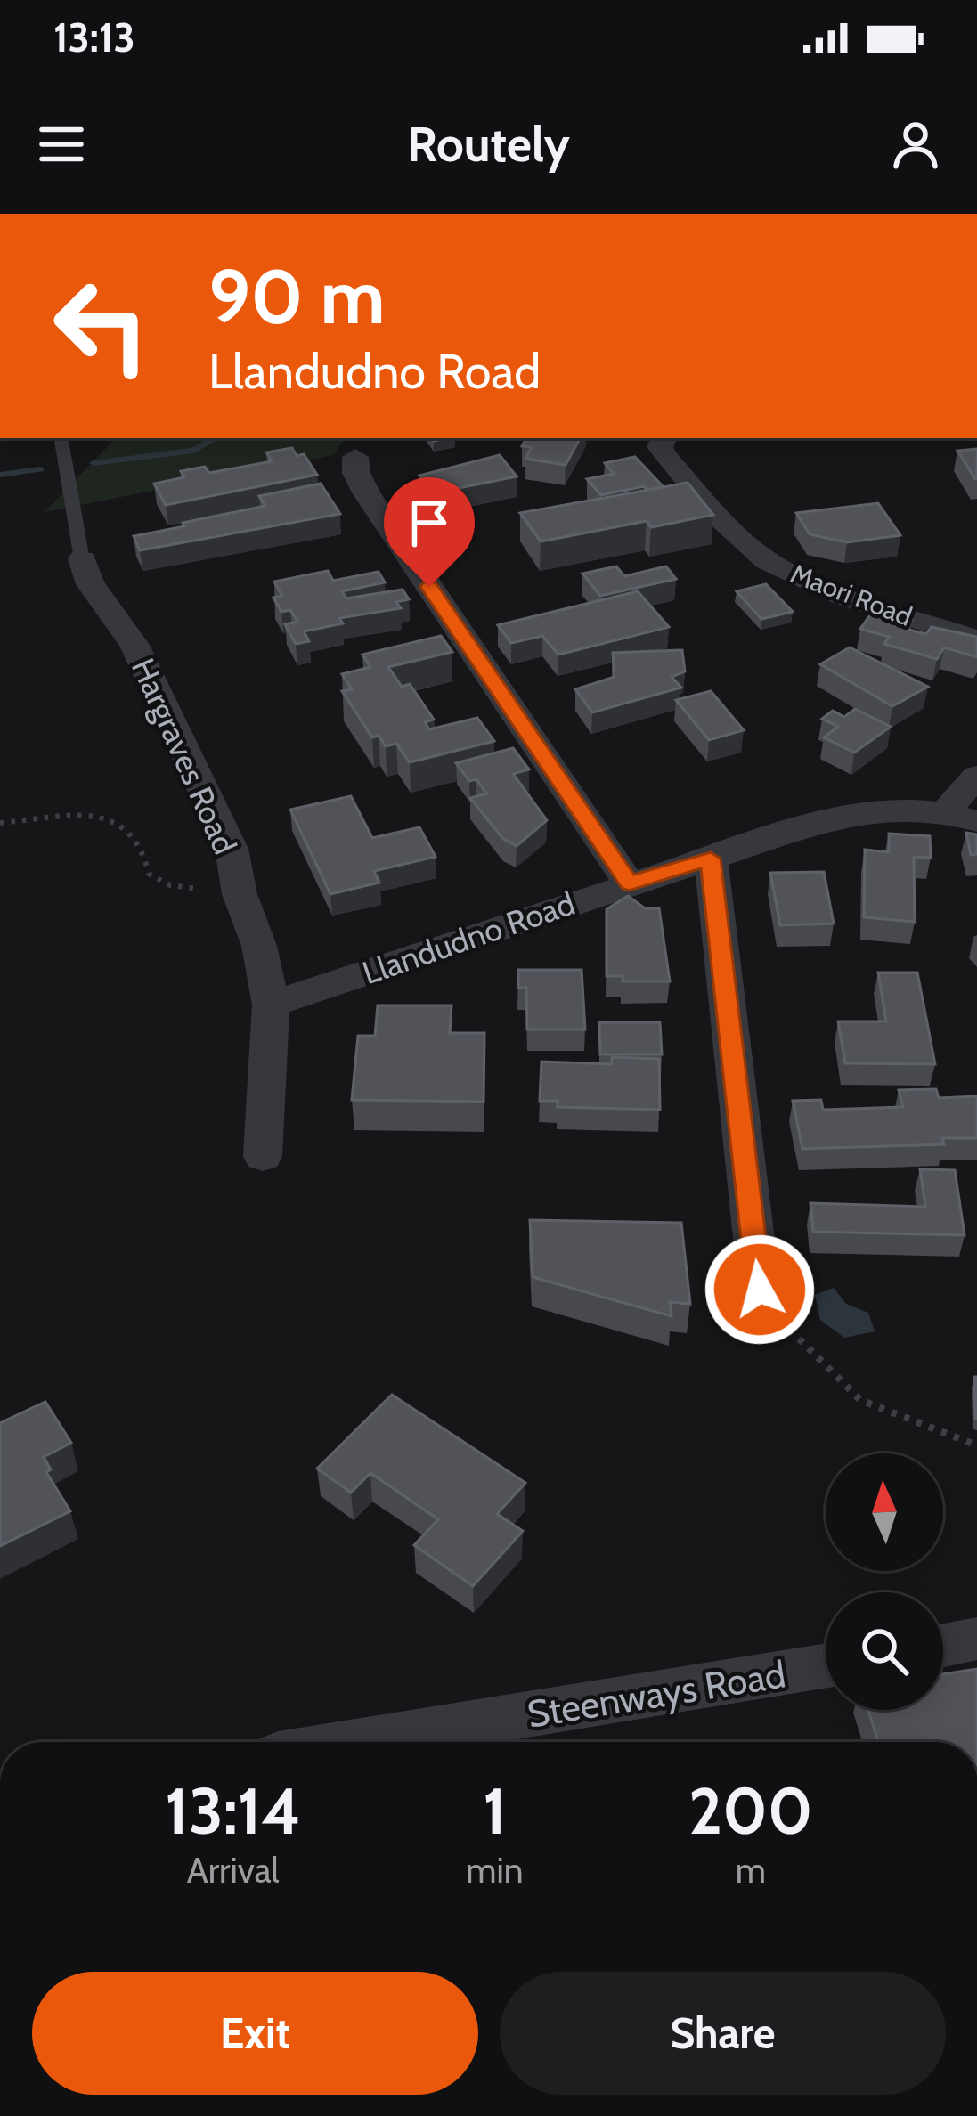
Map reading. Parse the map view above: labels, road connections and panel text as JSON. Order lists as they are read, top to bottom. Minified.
{"streets":{"street":["Maori Road","Hargraves Road","Llandudno Road","Steenways Road"]},"crossings":[["Hargraves Road","Llandudno Road"]],"north":"top","page":{"status":"13:13","header":"Routely","turn":["90 m","Llandudno Road"],"eta":["13:14","Arrival","1","min","200","m"],"buttons":["Exit","Share"]}}
